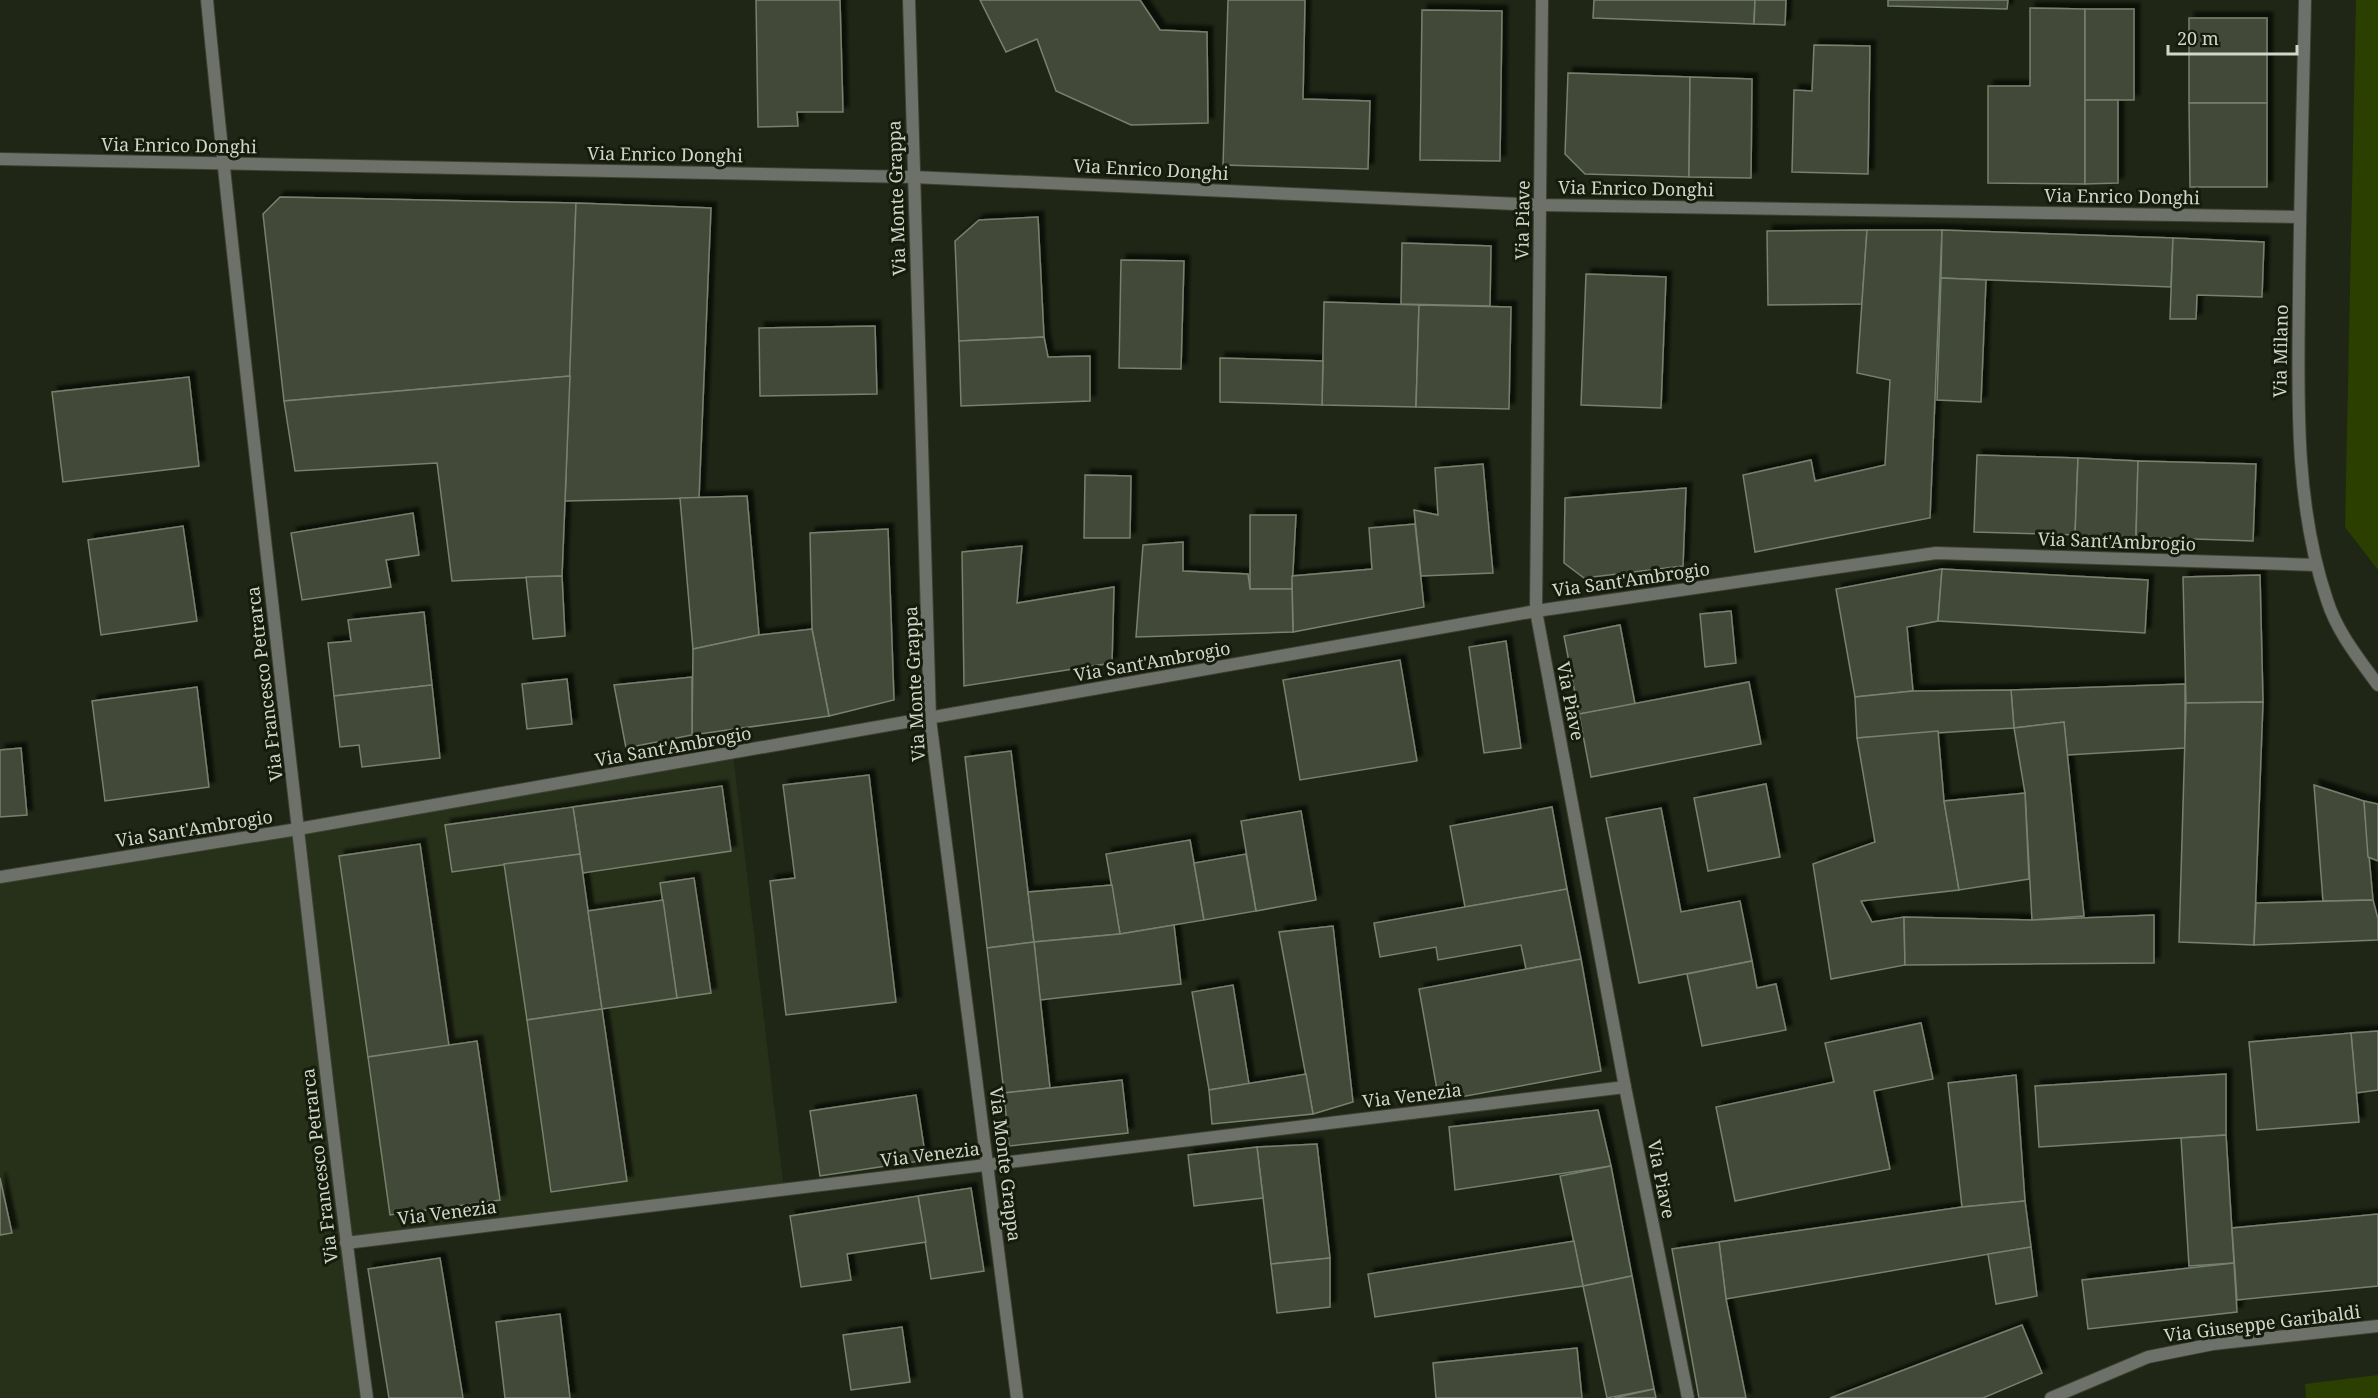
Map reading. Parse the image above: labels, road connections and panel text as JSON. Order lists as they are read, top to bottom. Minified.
{"streets":{"street":["Via Enrico Donghi","Via Monte Grappa","Via Piave","Via Milano","Via Sant'Ambrogio","Via Francesco Petrarca","Via Venezia","Via Giuseppe Garibaldi"]},"crossings":[["Via Enrico Donghi","Via Monte Grappa"],["Via Enrico Donghi","Via Piave"],["Via Enrico Donghi","Via Milano"],["Via Enrico Donghi","Via Francesco Petrarca"],["Via Monte Grappa","Via Sant'Ambrogio"],["Via Monte Grappa","Via Venezia"],["Via Piave","Via Sant'Ambrogio"],["Via Piave","Via Venezia"],["Via Milano","Via Sant'Ambrogio"],["Via Sant'Ambrogio","Via Francesco Petrarca"],["Via Francesco Petrarca","Via Venezia"]],"scale_bar":"20 m"}
